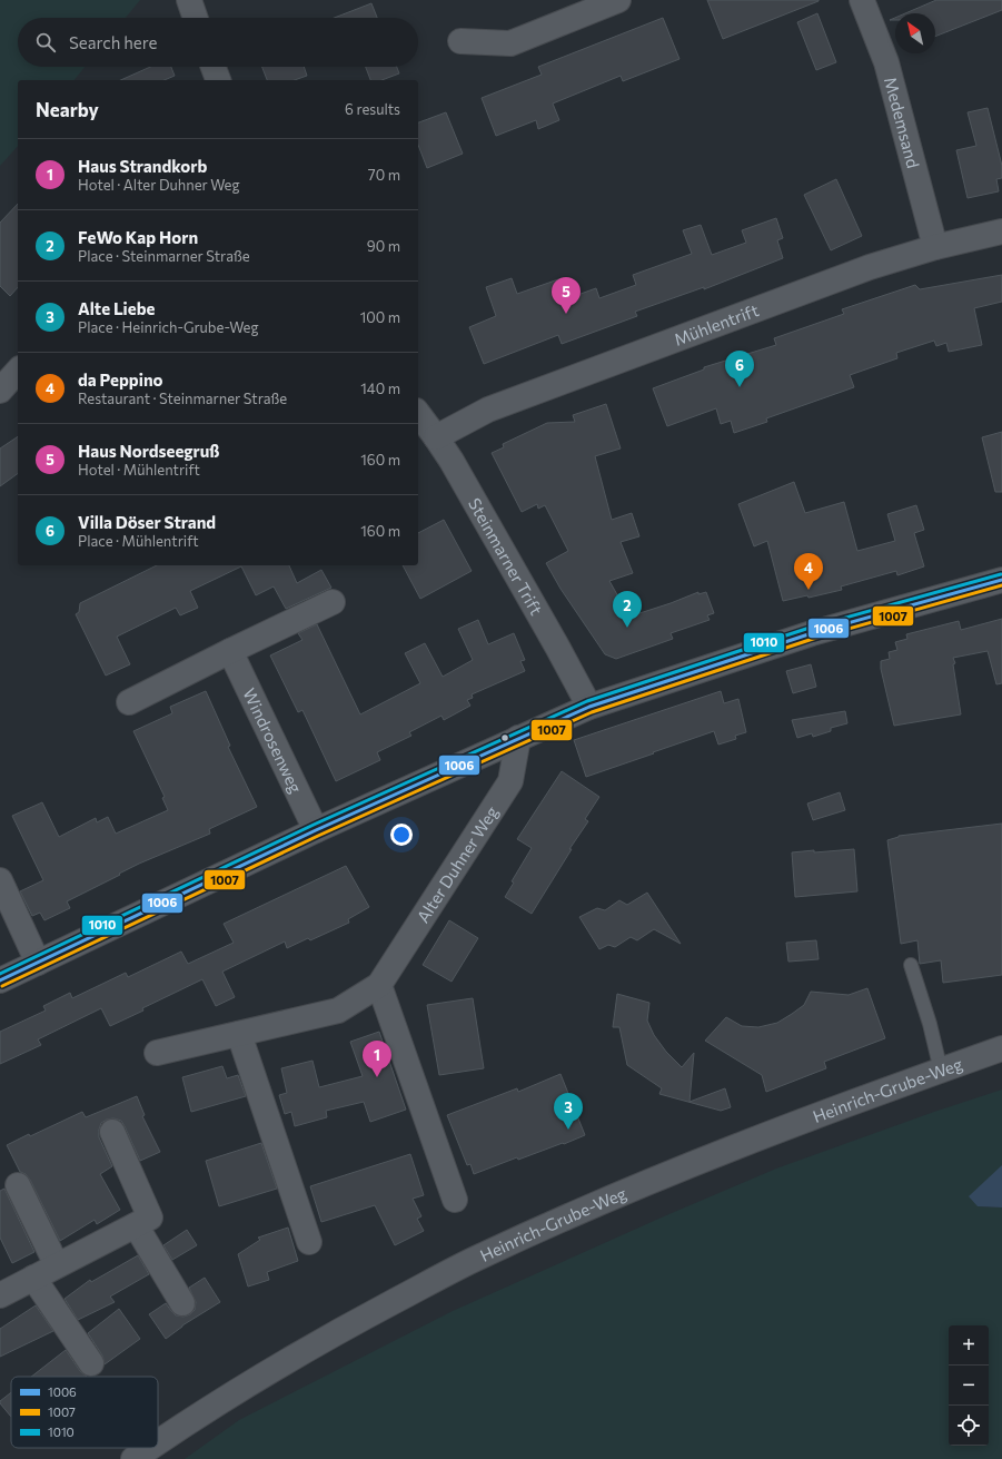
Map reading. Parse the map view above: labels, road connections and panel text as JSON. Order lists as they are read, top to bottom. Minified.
{"streets":{"street":["Medemsand","Mühlentrift","Steinmarner Trift","Windrosenweg","Alter Duhner Weg","Heinrich-Grube-Weg"]},"crossings":[["Medemsand","Mühlentrift"],["Mühlentrift","Steinmarner Trift"]],"lines":["transit line 1010","transit line 1006","transit line 1007"],"legend":["1006","1007","1010"],"north":"top left","page":{"search":"Search here","heading":["Nearby","6 results"],"list":[{"mark":"1","name":"Haus Strandkorb","note":"Hotel · Alter Duhner Weg","value":"70 m"},{"mark":"2","name":"FeWo Kap Horn","note":"Place · Steinmarner Straße","value":"90 m"},{"mark":"3","name":"Alte Liebe","note":"Place · Heinrich-Grube-Weg","value":"100 m"},{"mark":"4","name":"da Peppino","note":"Restaurant · Steinmarner Straße","value":"140 m"},{"mark":"5","name":"Haus Nordseegruß","note":"Hotel · Mühlentrift","value":"160 m"},{"mark":"6","name":"Villa Döser Strand","note":"Place · Mühlentrift","value":"160 m"}],"pins":["5","6","4","2","1","3"],"map_buttons":["+","−"]}}
